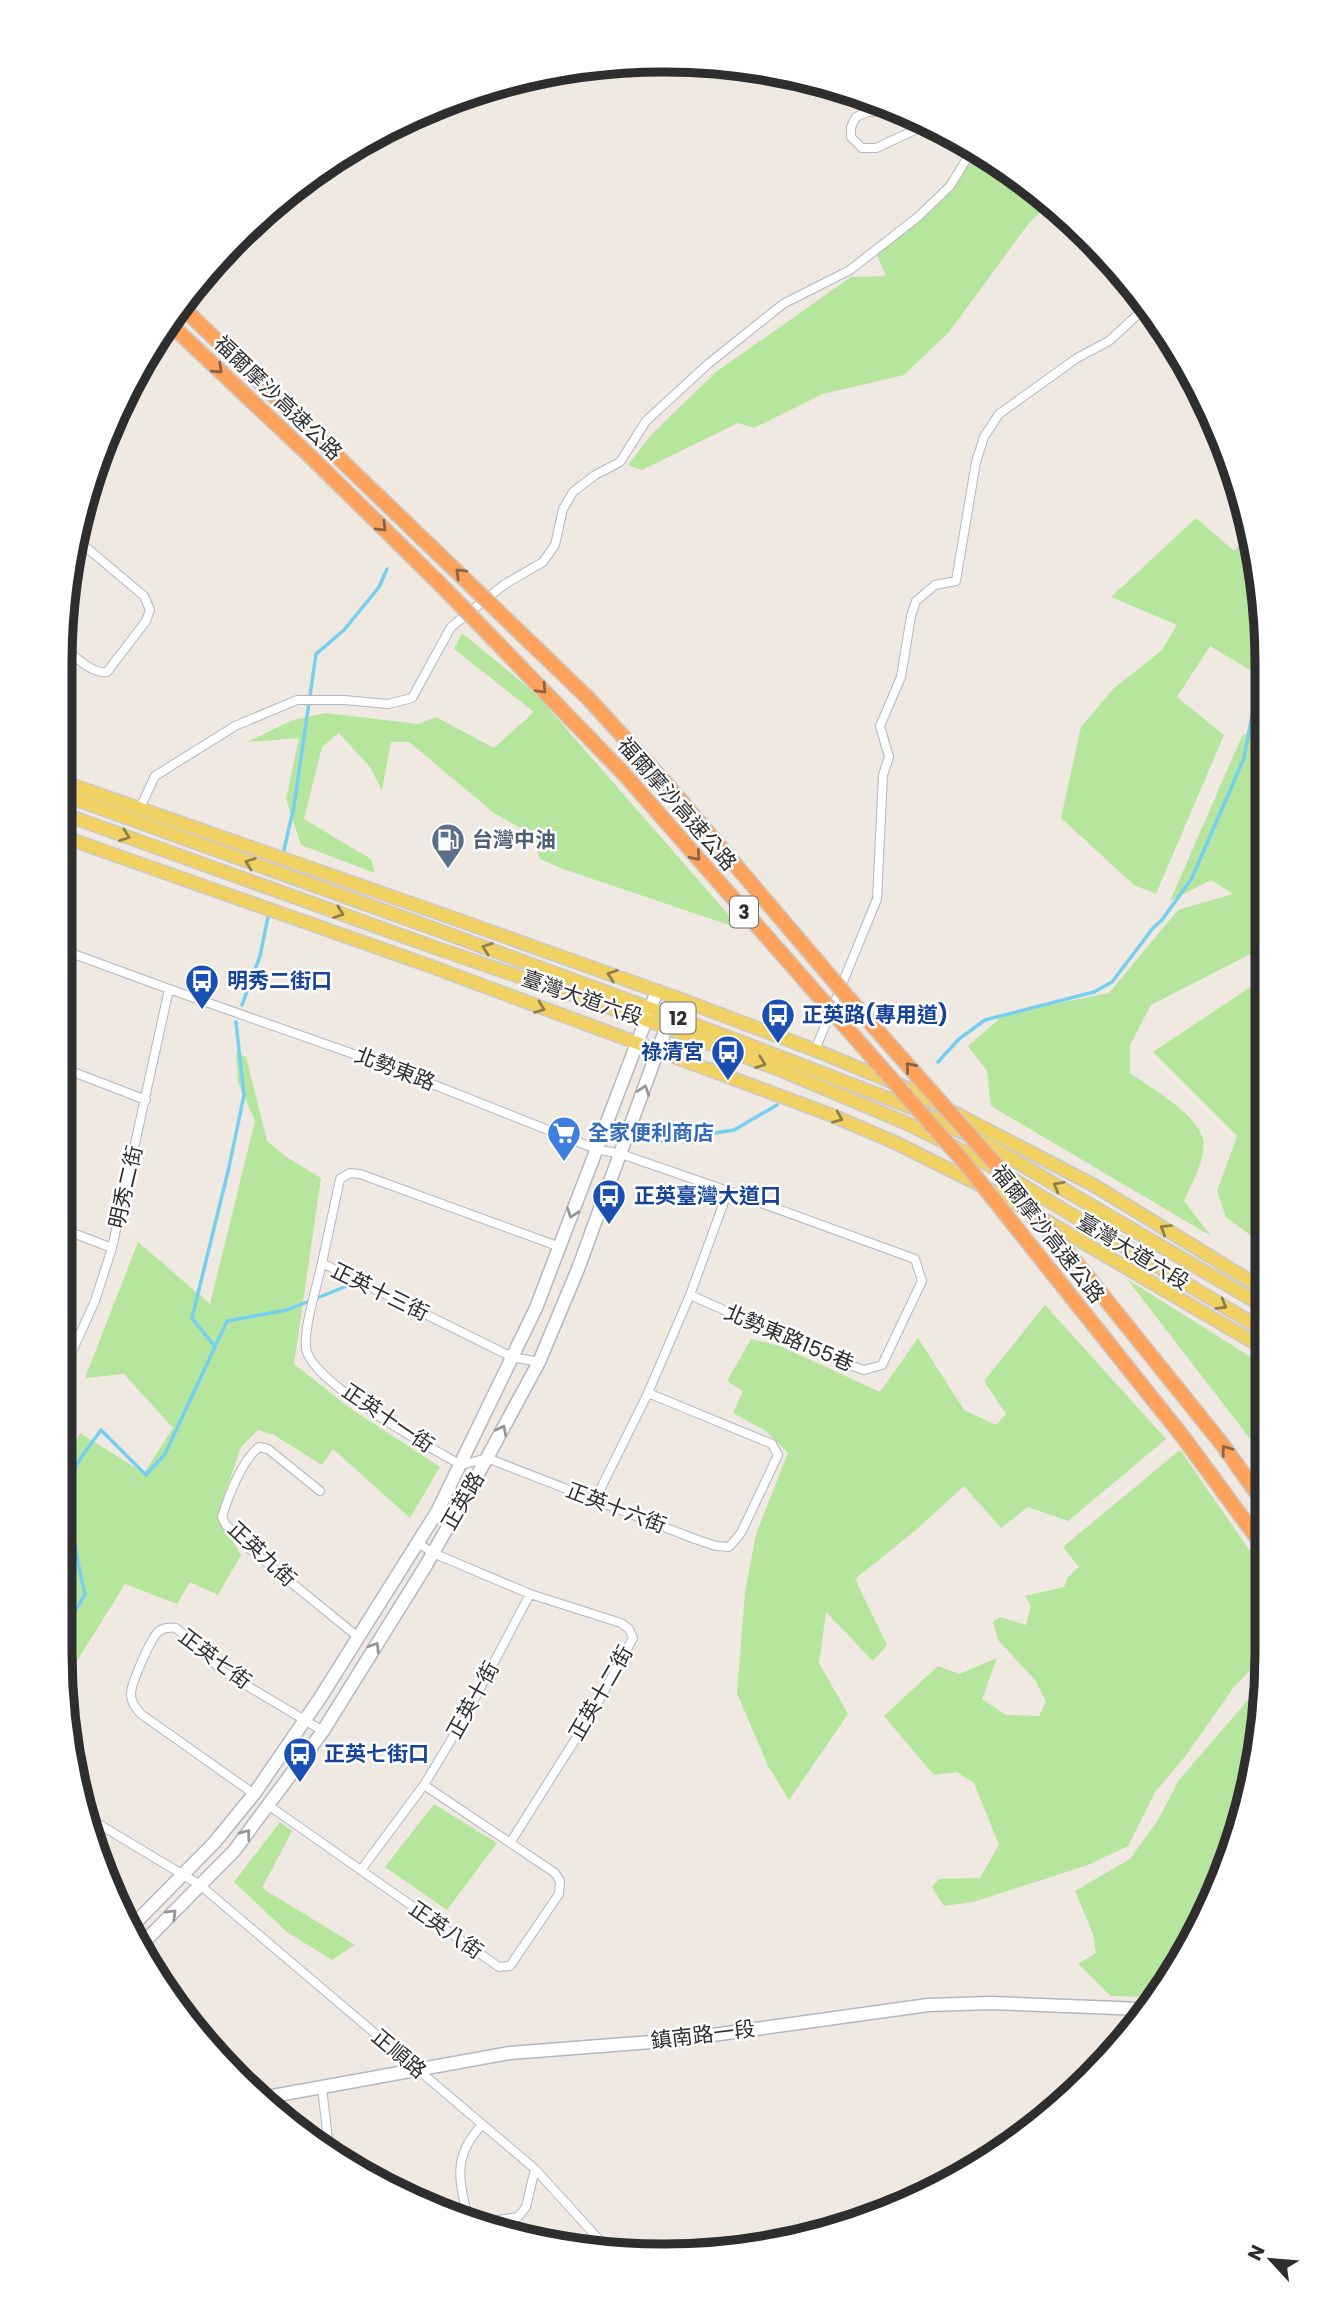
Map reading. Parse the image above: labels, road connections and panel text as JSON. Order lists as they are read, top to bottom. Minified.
{"streets":{"highway":["福爾摩沙高速公路","3"],"main road":["臺灣大道六段","12"],"street":["北勢東路","明秀二街","正英十三街","北勢東路155巷","正英十一街","正英路","正英十六街","正英九街","正英七街","正英十二街","正英十街","正英八街","鎮南路一段","正順路"]},"crossings":[["臺灣大道六段","正英路"],["北勢東路","明秀二街"],["北勢東路","北勢東路155巷"],["北勢東路","正英路"],["正英十三街","正英十一街"],["正英十三街","正英路"],["正英十一街","正英路"],["正英路","正英十六街"],["正英路","正英九街"],["正英路","正英七街"],["正英路","正英十二街"],["正英路","正英八街"],["正英路","正順路"],["正英十二街","正英十街"],["正英十二街","正英八街"],["正英十街","正英八街"],["鎮南路一段","正順路"]],"places":{"fuel station":["台灣中油"],"bus stop":["明秀二街口","正英路(專用道)","祿清宮","正英臺灣大道口","正英七街口"],"supermarket":["全家便利商店"]},"north":"top left"}
